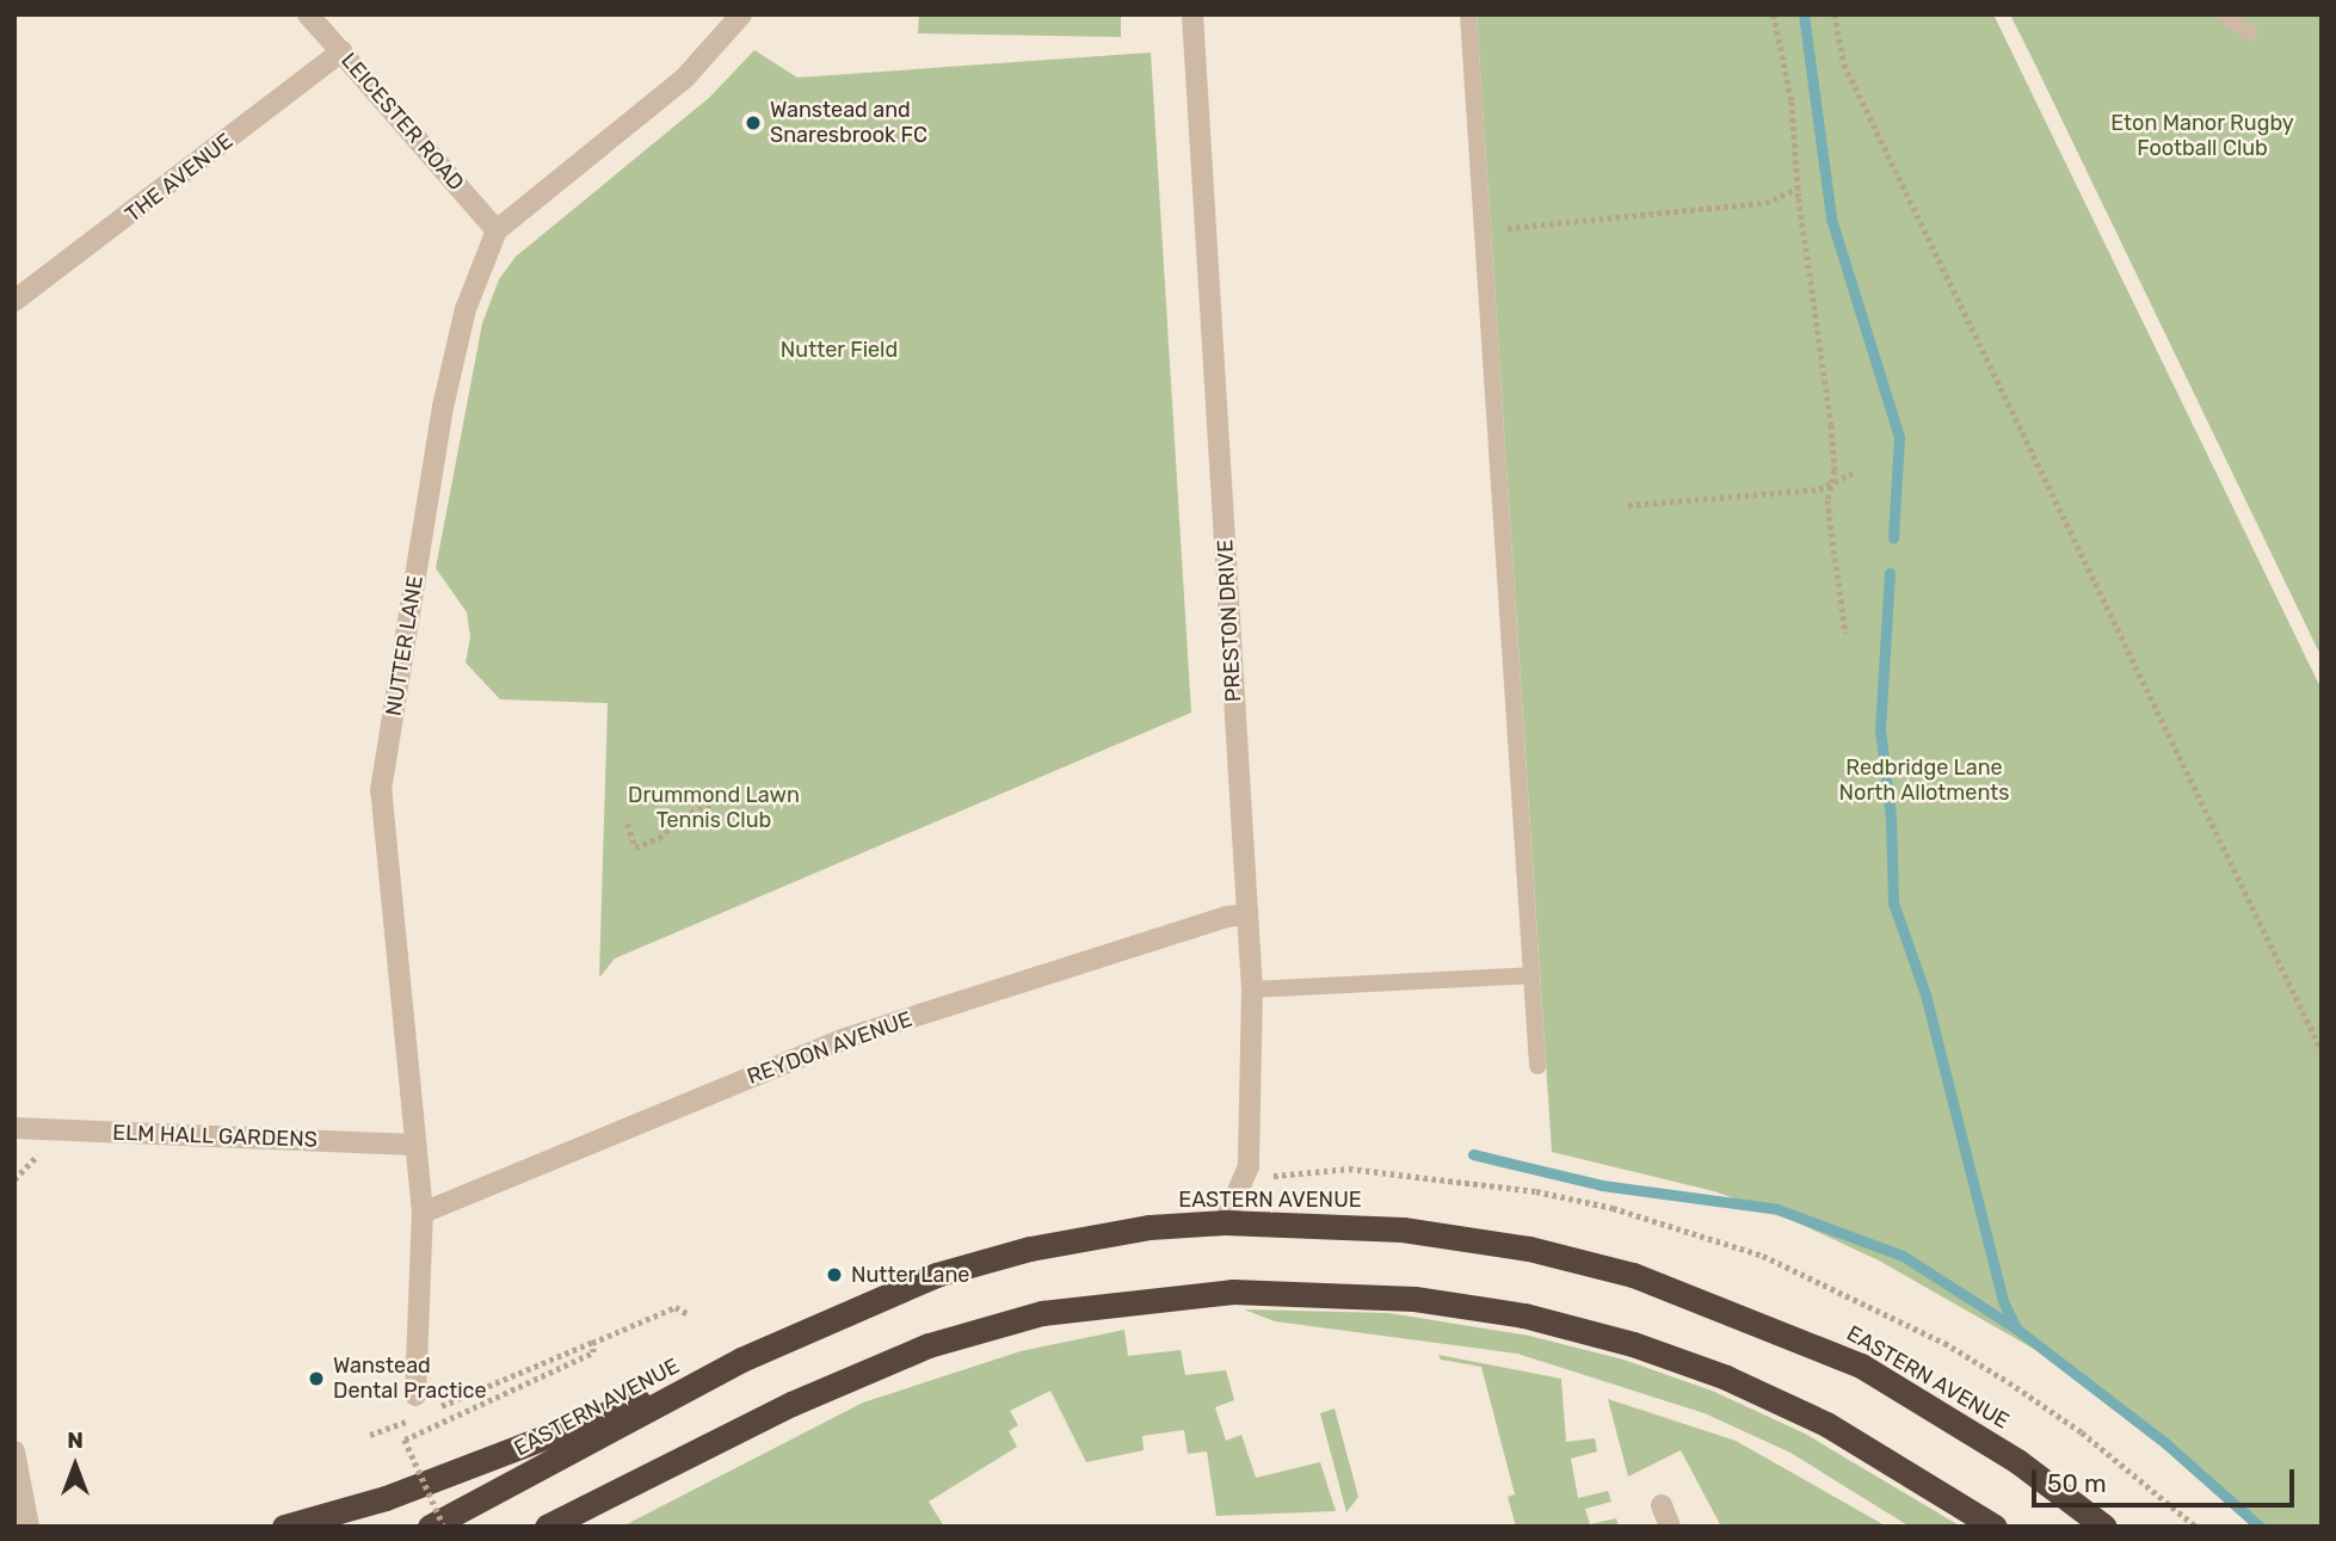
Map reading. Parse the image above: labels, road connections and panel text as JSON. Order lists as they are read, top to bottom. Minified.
{"streets":{"highway":["EASTERN AVENUE"],"street":["LEICESTER ROAD","THE AVENUE","PRESTON DRIVE","NUTTER LANE","REYDON AVENUE","ELM HALL GARDENS"]},"crossings":[["LEICESTER ROAD","THE AVENUE"],["LEICESTER ROAD","NUTTER LANE"],["PRESTON DRIVE","REYDON AVENUE"],["PRESTON DRIVE","EASTERN AVENUE"],["NUTTER LANE","REYDON AVENUE"],["NUTTER LANE","ELM HALL GARDENS"]],"parks":["Eton Manor Rugby Football Club","Nutter Field","Redbridge Lane North Allotments","Drummond Lawn Tennis Club"],"places":["Wanstead and Snaresbrook FC","Nutter Lane","Wanstead Dental Practice"],"scale_bar":"50 m","north":"top"}
